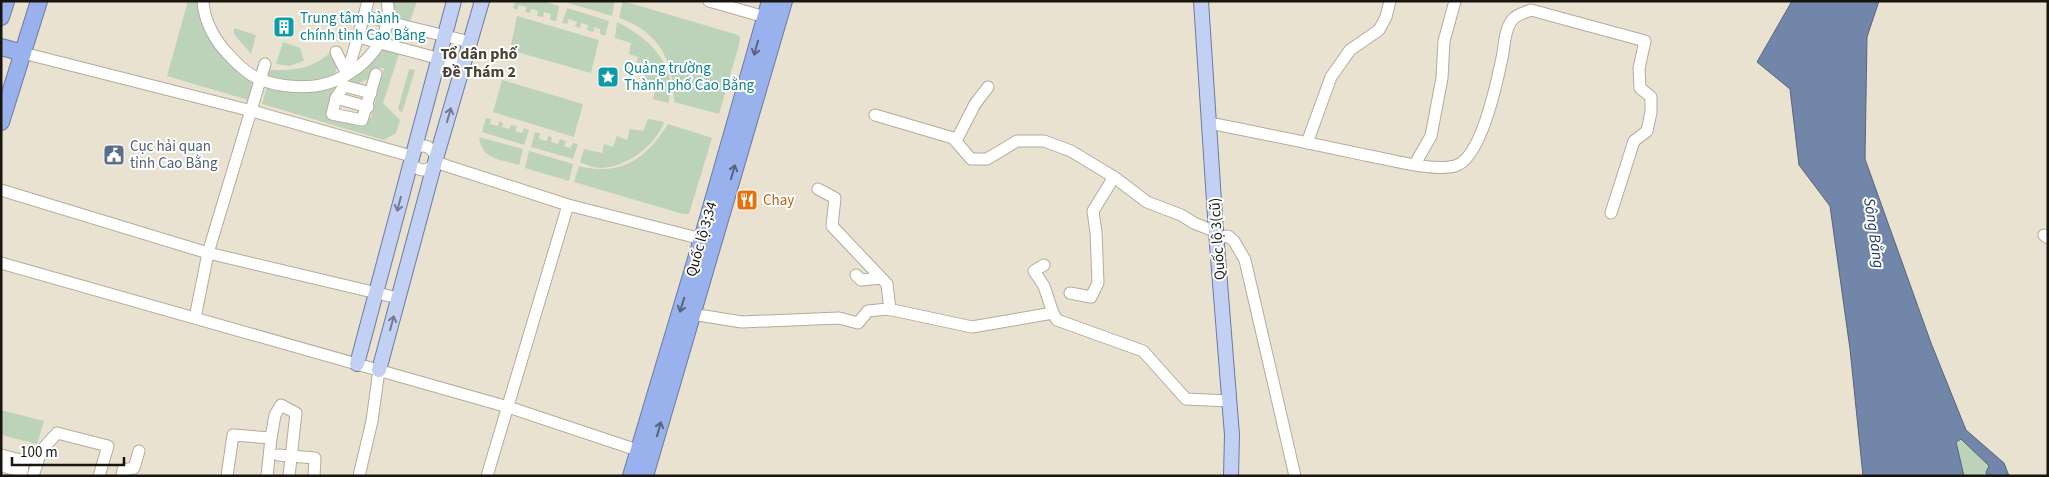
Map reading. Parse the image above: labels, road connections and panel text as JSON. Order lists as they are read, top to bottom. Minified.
{"streets":{"highway":["Quốc lộ 3;34"],"main road":["Quốc lộ 3(cũ)"]},"districts":["Tổ dân phố Đề Thám 2"],"water":["Sông Bằng"],"places":{"building":["Trung tâm hành chính tỉnh Cao Bằng"],"place":["Quảng trường Thành phố Cao Bằng"],"public building":["Cục hải quan tỉnh Cao Bằng"],"restaurant":["Chay"]},"scale_bar":"100 m"}
